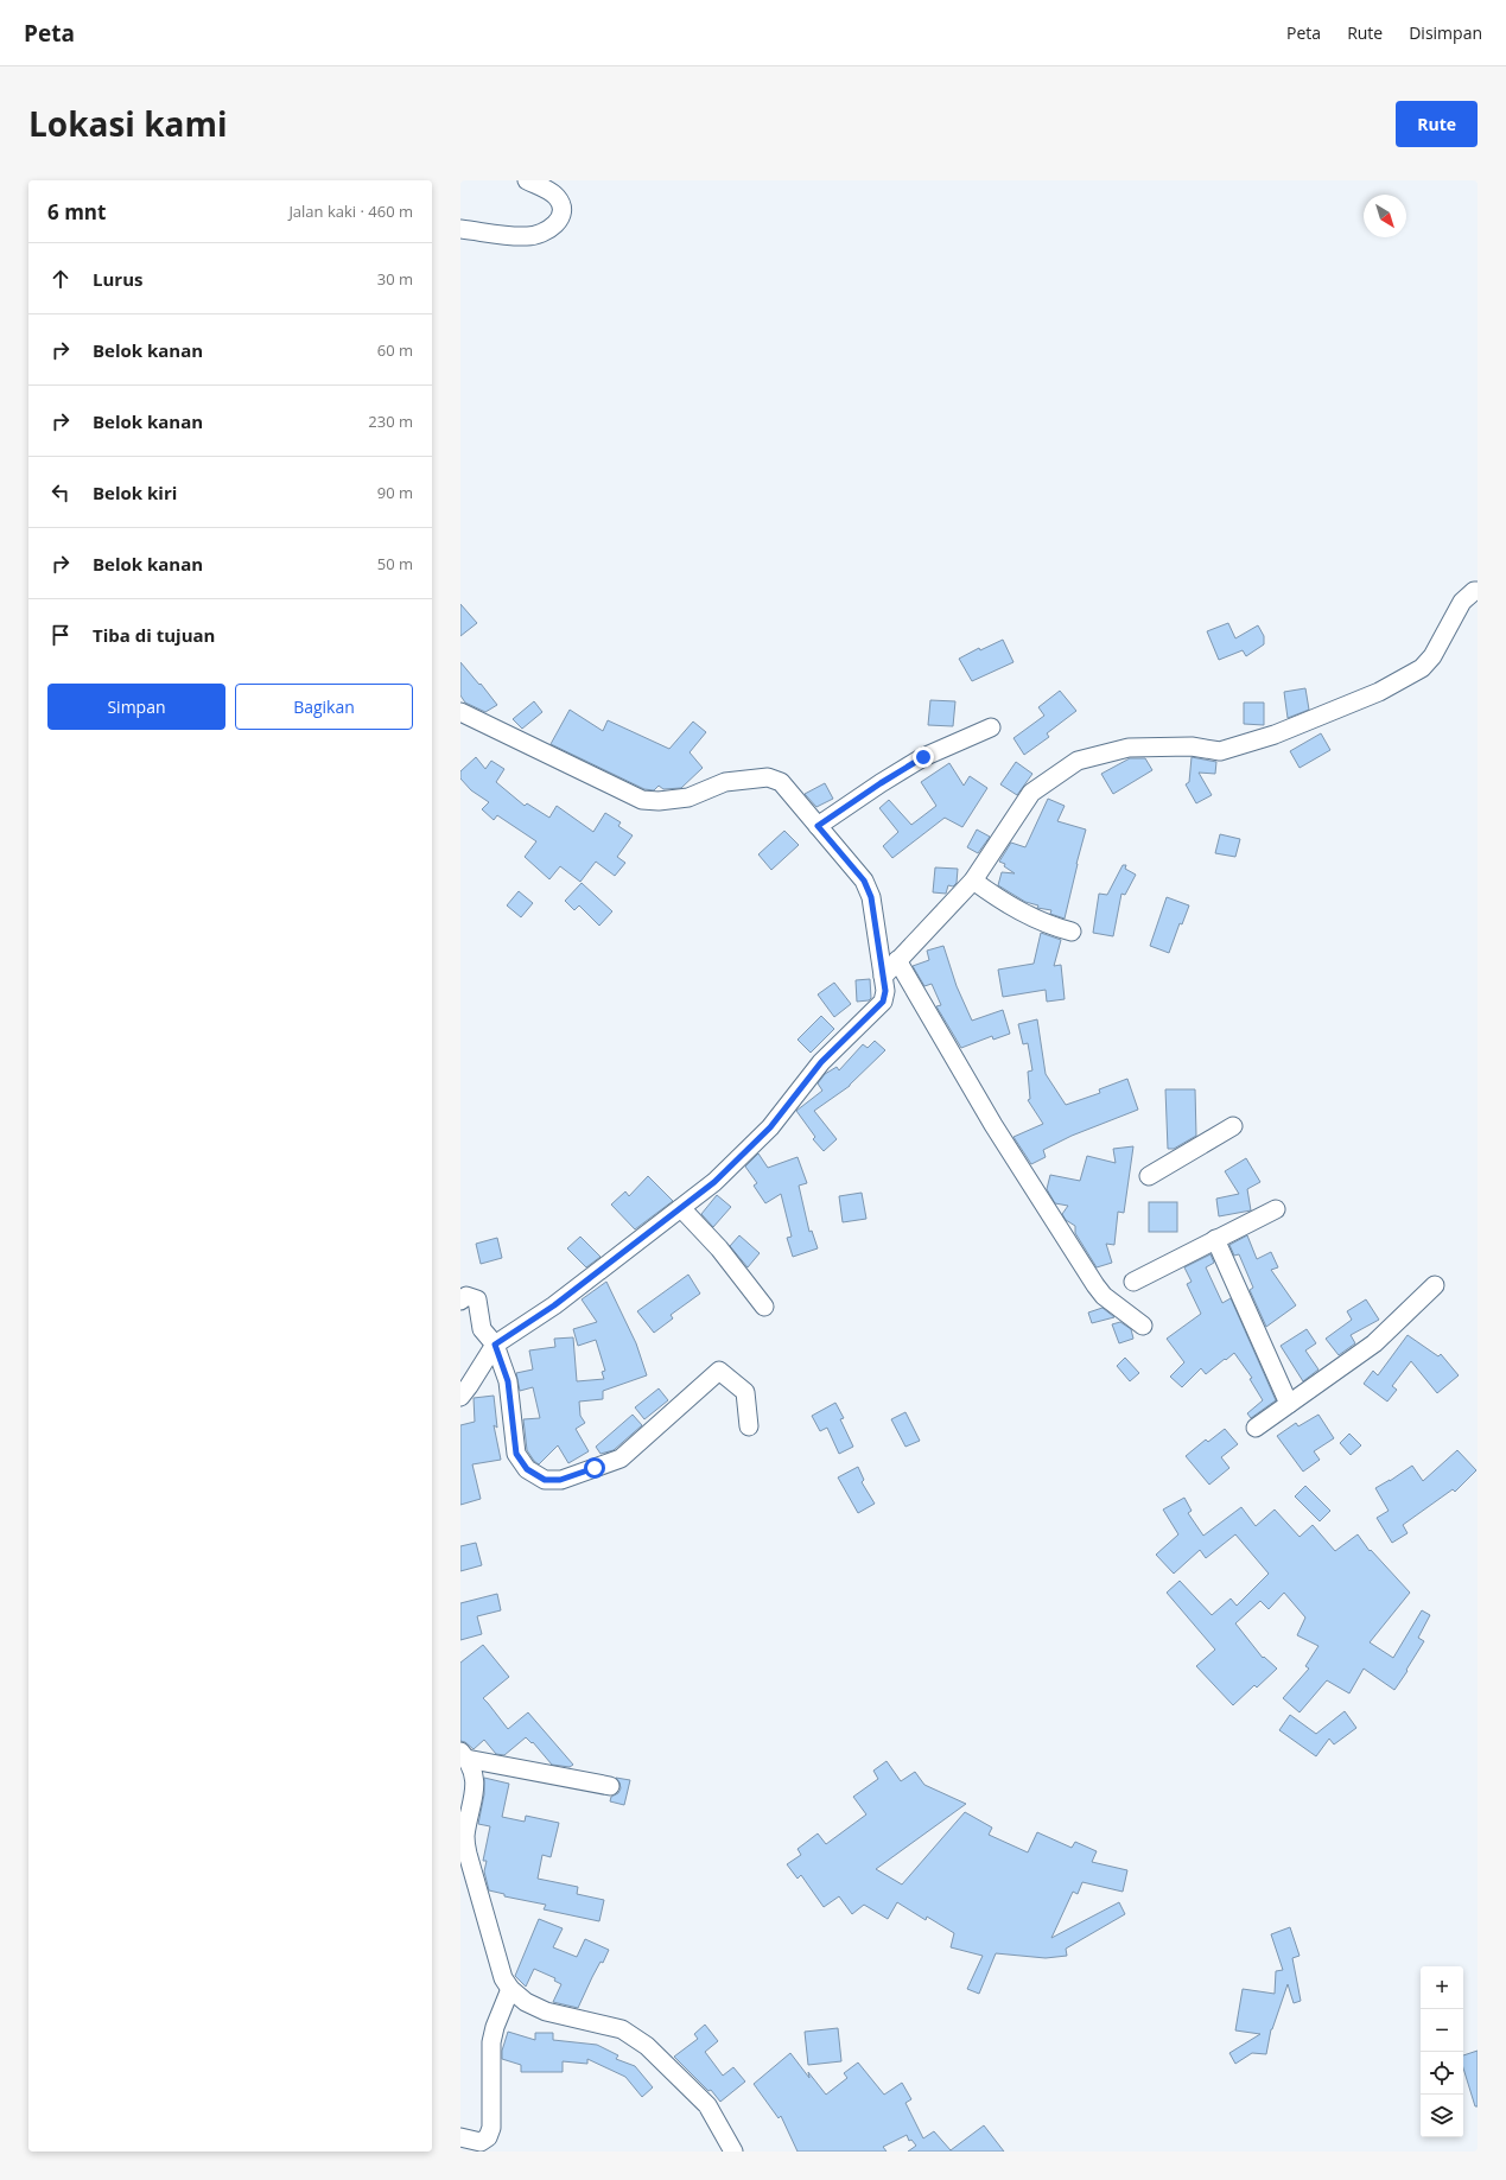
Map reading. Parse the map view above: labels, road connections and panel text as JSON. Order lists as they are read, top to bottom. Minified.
{"north":"bottom right","page":{"header":"Peta","nav":["Peta","Rute","Disimpan"],"title":"Lokasi kami","buttons":["Rute",["Simpan","Bagikan"]],"heading":["6 mnt","Jalan kaki · 460 m"],"list":[["Lurus","30 m"],["Belok kanan","60 m"],["Belok kanan","230 m"],["Belok kiri","90 m"],["Belok kanan","50 m"],"Tiba di tujuan"],"map_buttons":["+","−"]}}
